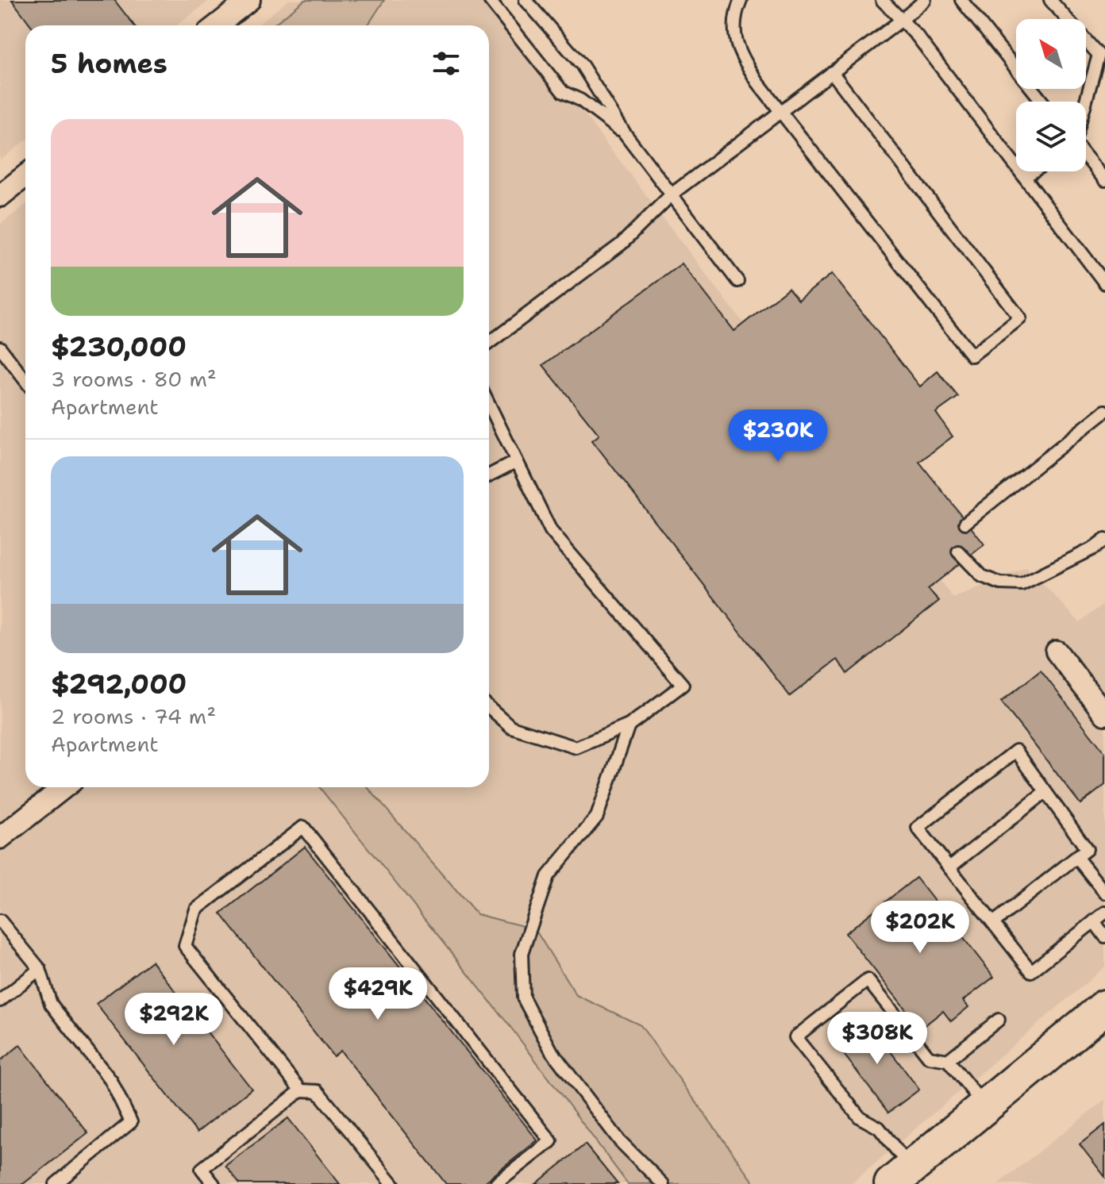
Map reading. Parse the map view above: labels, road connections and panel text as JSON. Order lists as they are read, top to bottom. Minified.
{"north":"top left","page":{"heading":"5 homes","list":[{"name":"$230,000","note":"3 rooms · 80 m² · Apartment"},{"name":"$292,000","note":"2 rooms · 74 m² · Apartment"}],"price":["$230K","$202K","$429K","$292K","$308K"]}}
